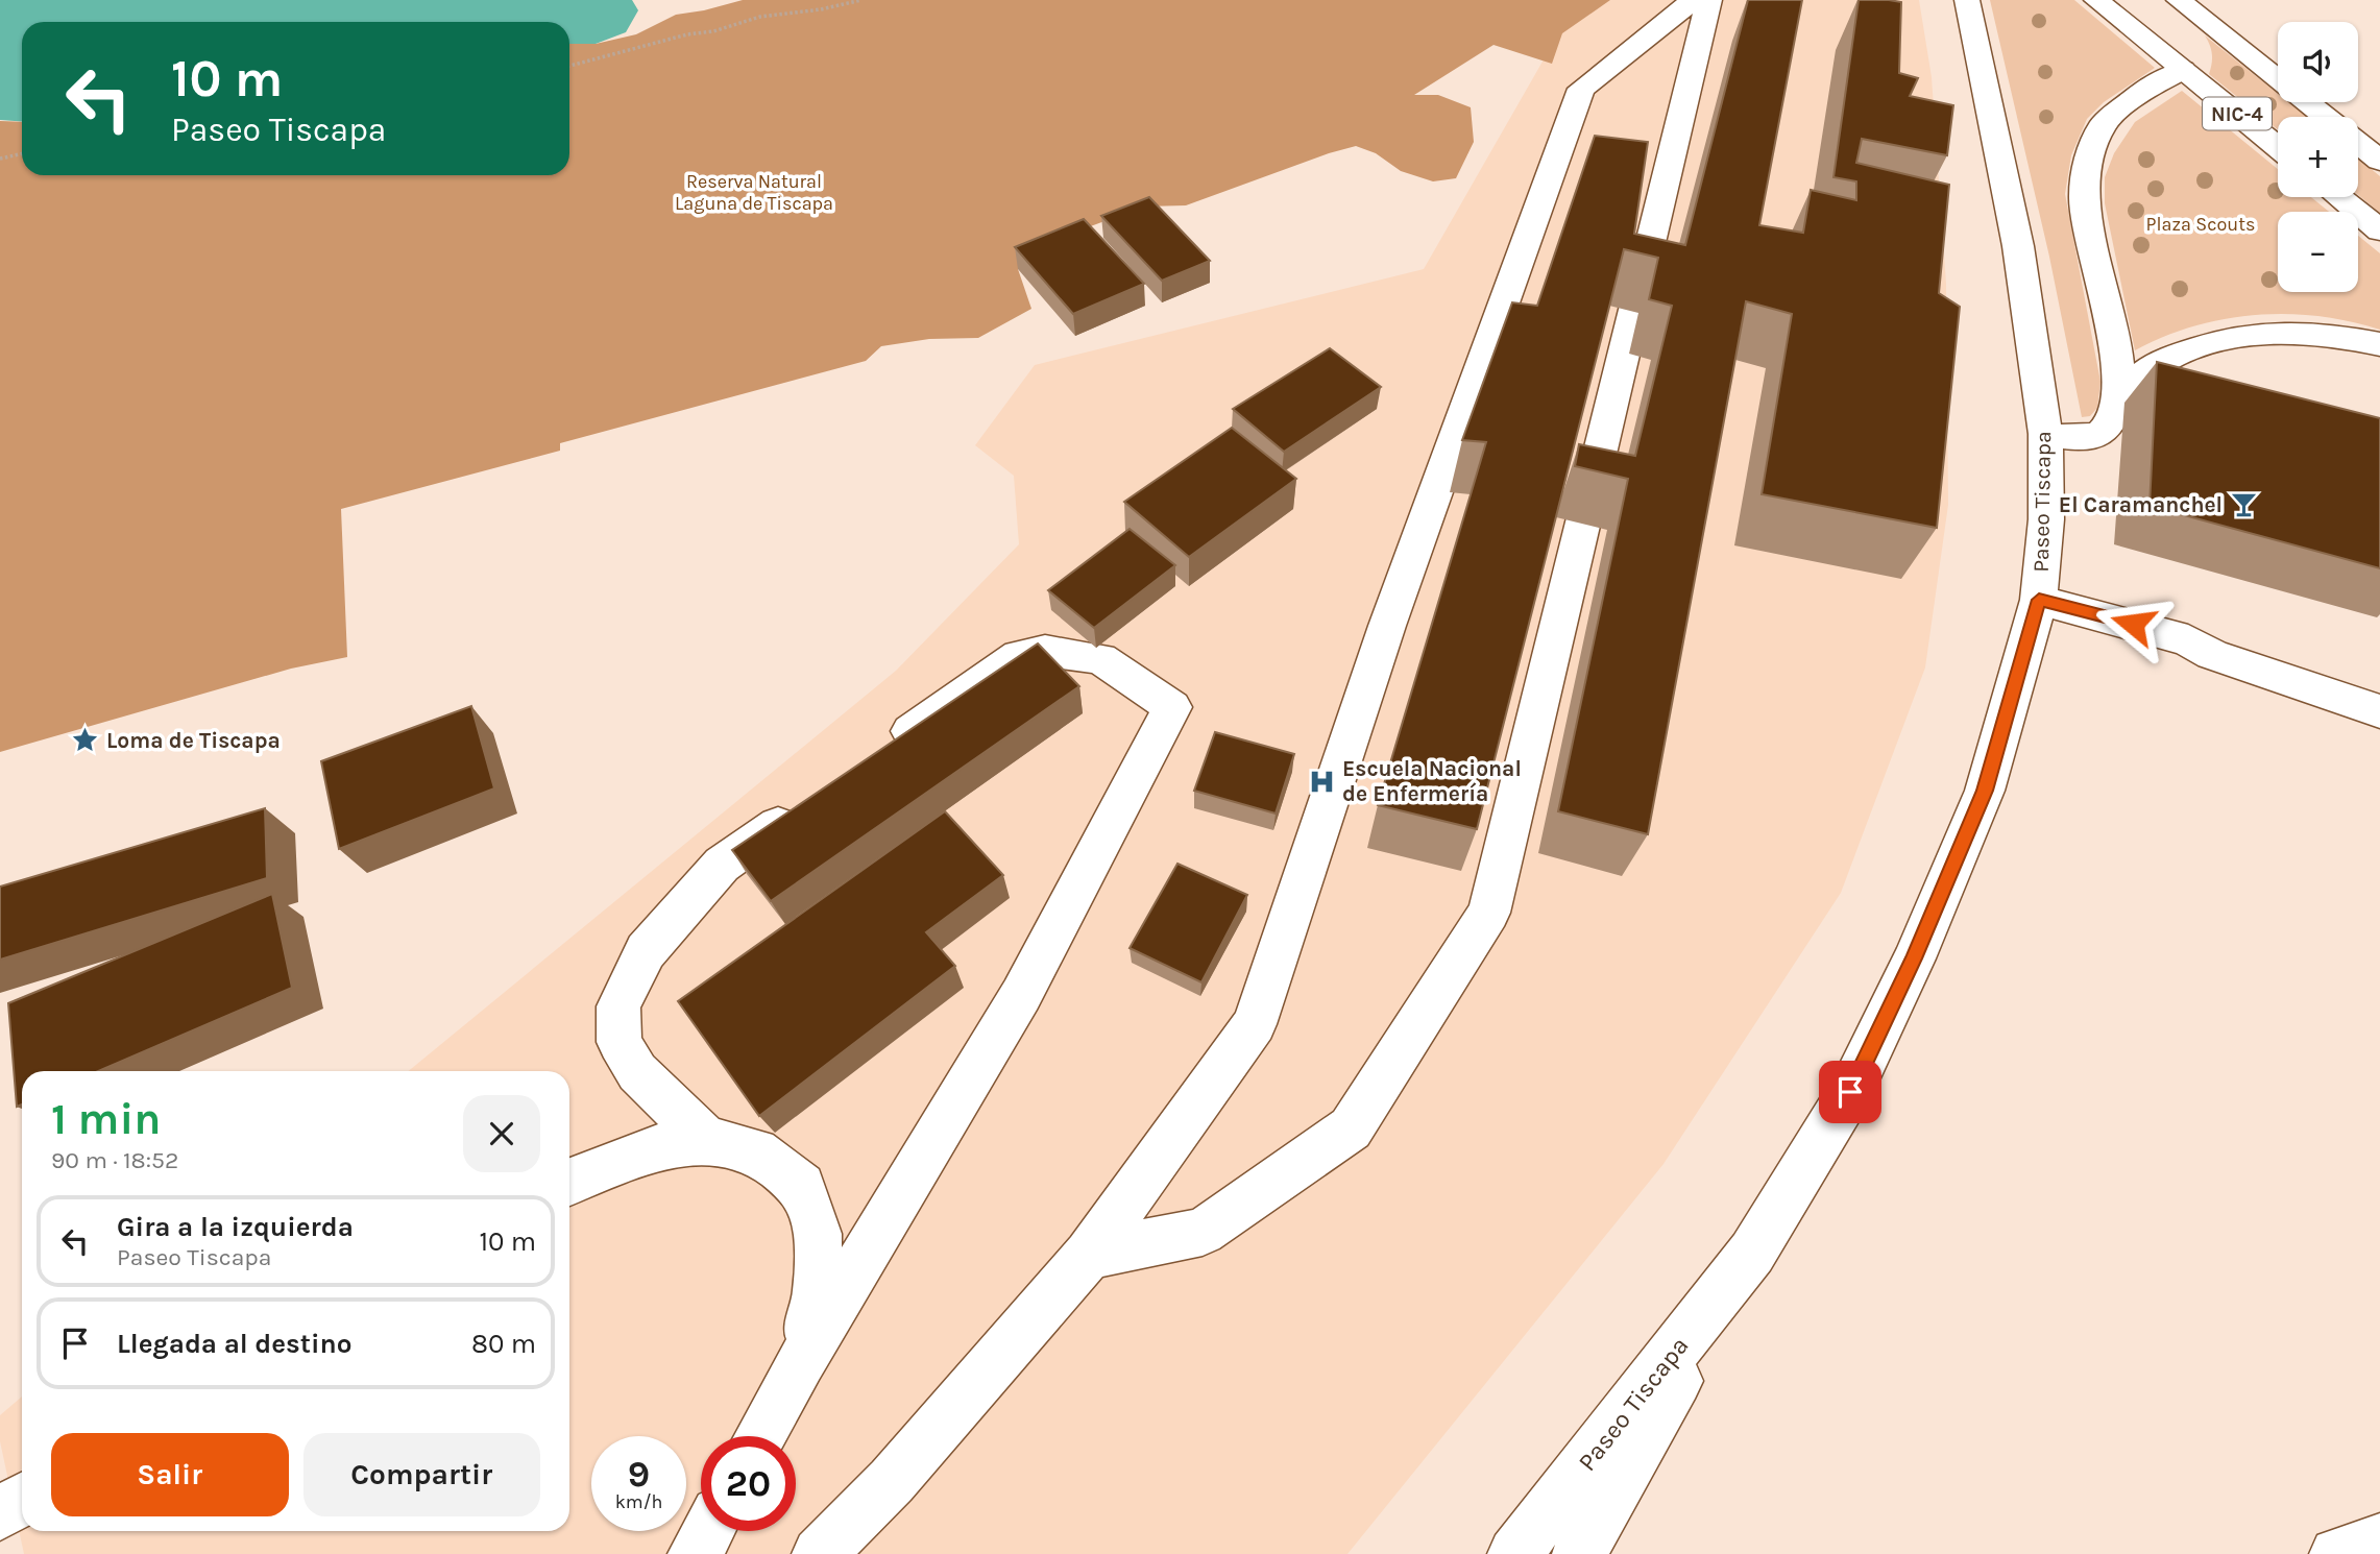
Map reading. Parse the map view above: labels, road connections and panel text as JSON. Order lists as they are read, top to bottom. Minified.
{"streets":{"main road":["NIC-4","Paseo Tiscapa"]},"parks":["Reserva Natural Laguna de Tiscapa","Plaza Scouts"],"places":{"bar":["El Caramanchel"],"place":["Loma de Tiscapa"],"hospital":["Escuela Nacional de Enfermería"]},"page":{"map_buttons":["+","−"],"turn":["10 m","Paseo Tiscapa"],"heading":["1 min","90 m · 18:52"],"list":[{"name":"Gira a la izquierda","note":"Paseo Tiscapa","value":"10 m"},{"name":"Llegada al destino","value":"80 m"}],"buttons":["Salir","Compartir"],"speed":"9 km/h","limit":"20"}}
